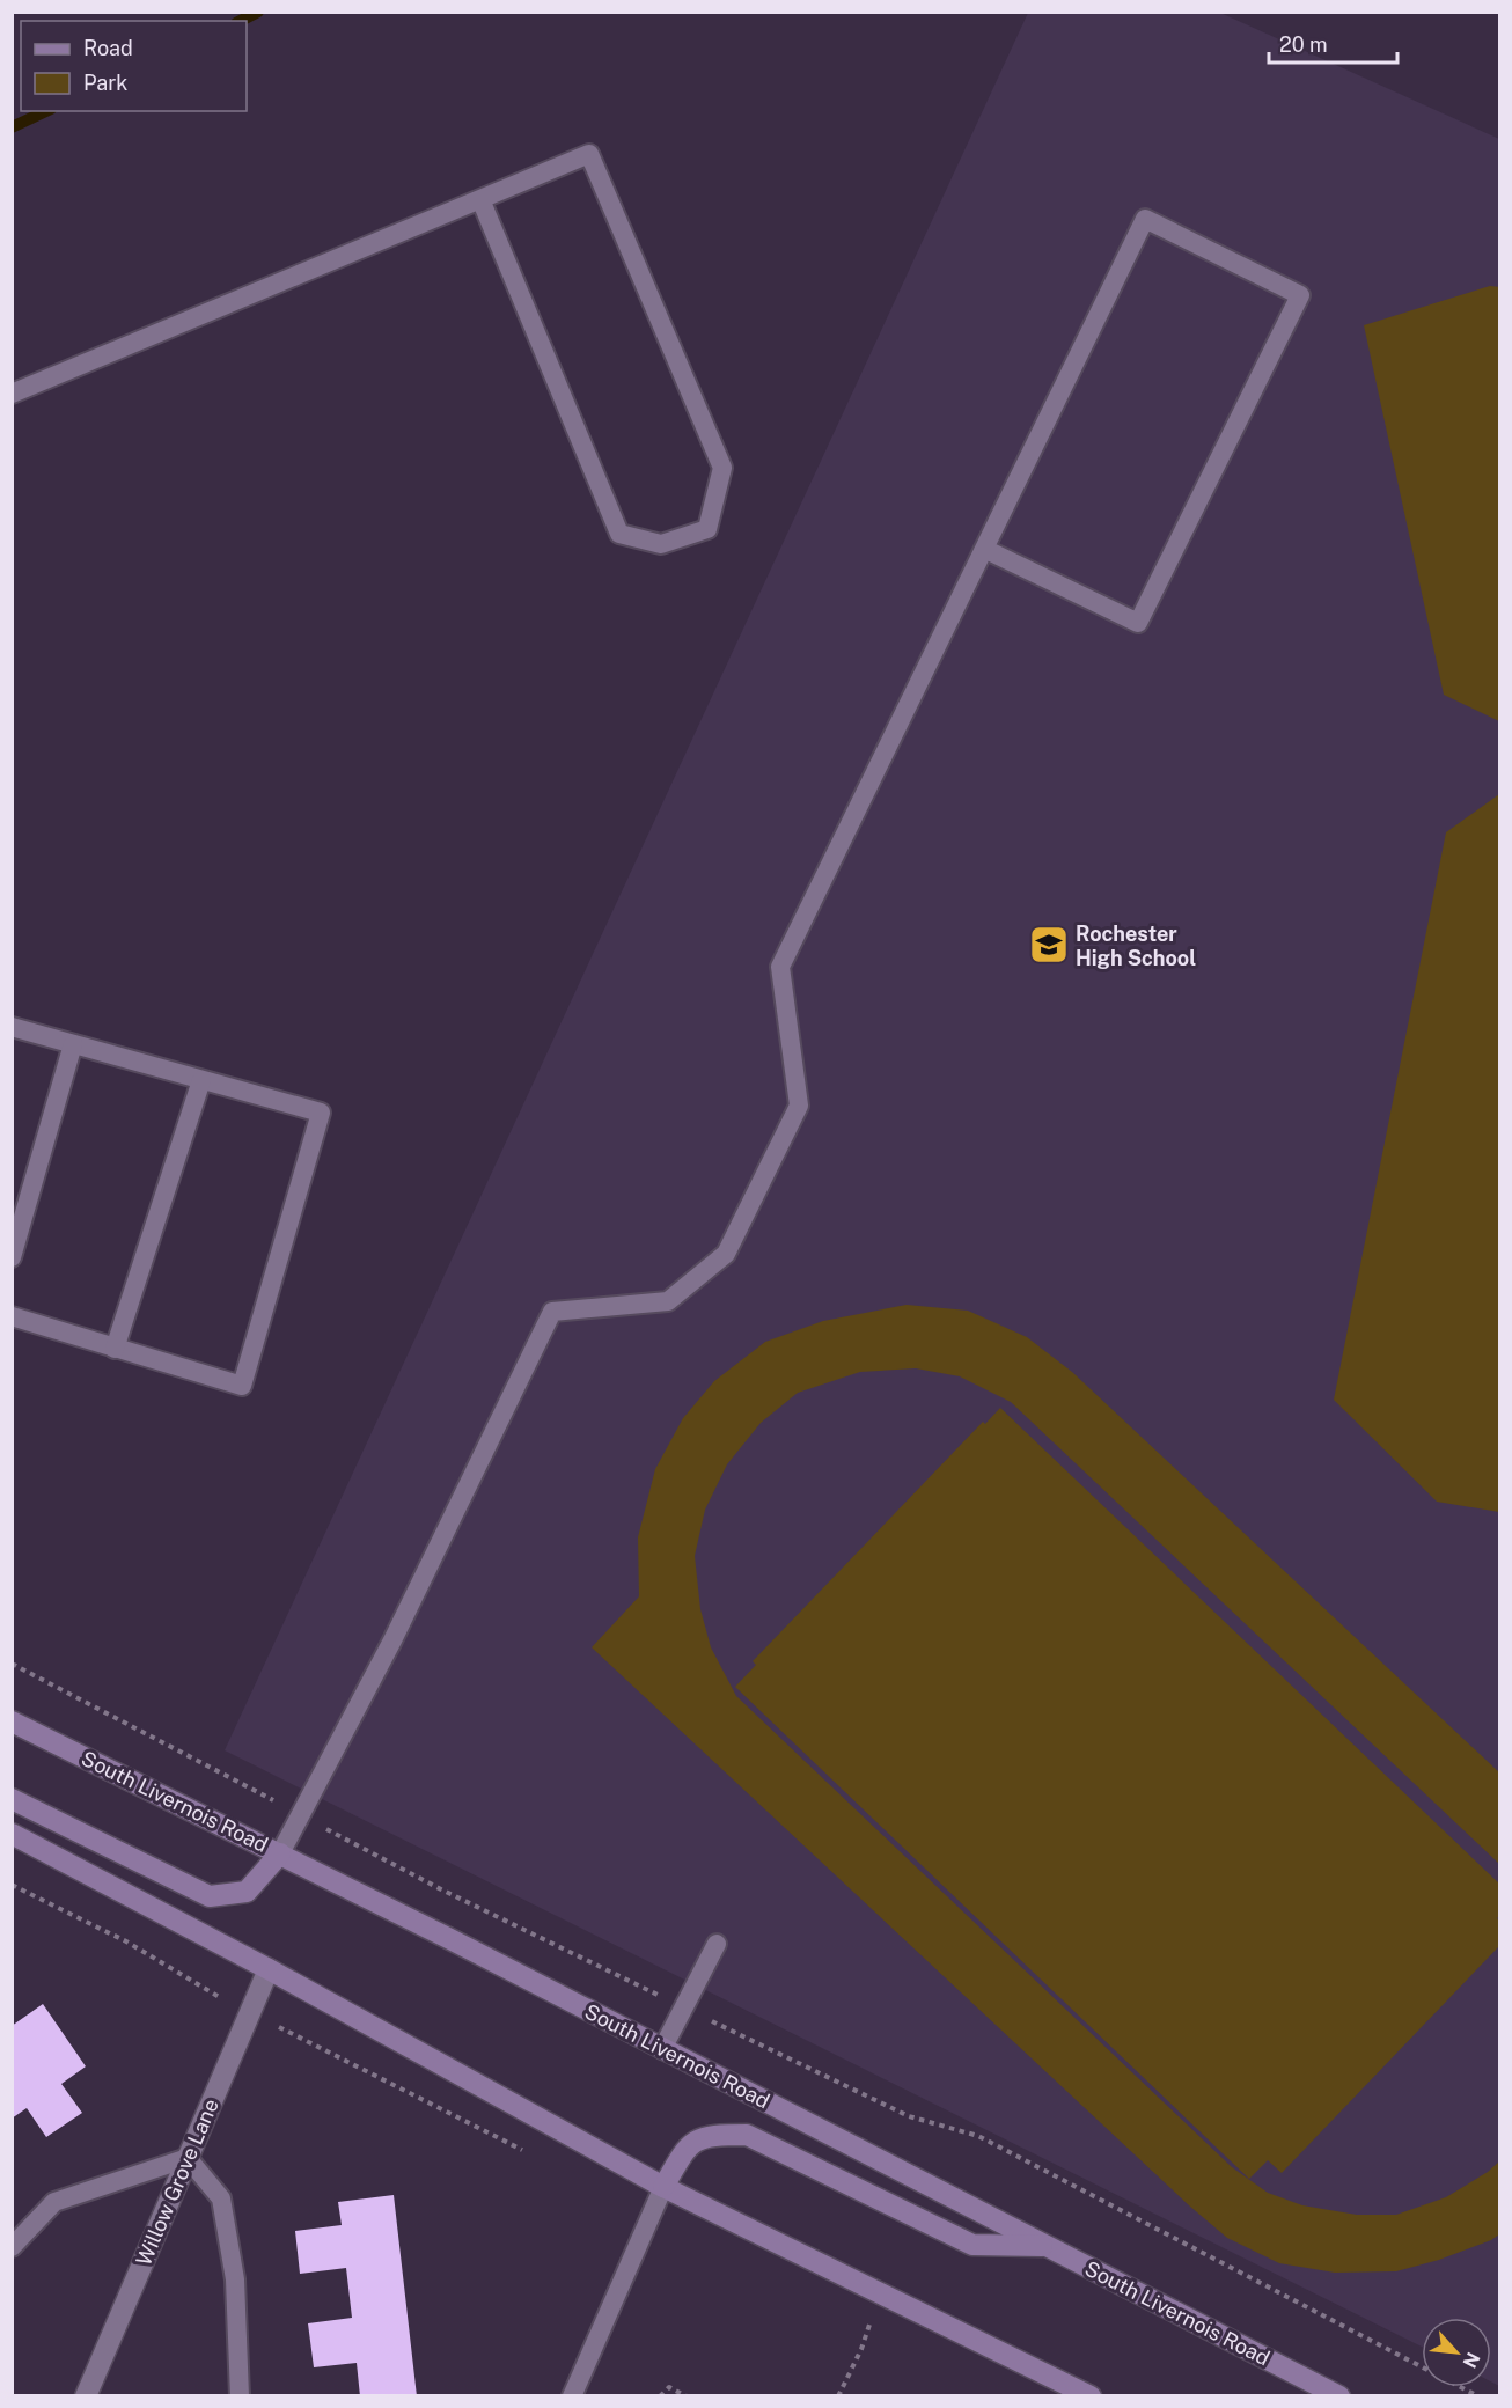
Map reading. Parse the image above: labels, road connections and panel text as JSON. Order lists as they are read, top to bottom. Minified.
{"streets":{"main road":["South Livernois Road"],"street":["Willow Grove Lane"]},"places":{"school or university":["Rochester High School"]},"legend":["Road","Park"],"scale_bar":"20 m","north":"bottom right"}
